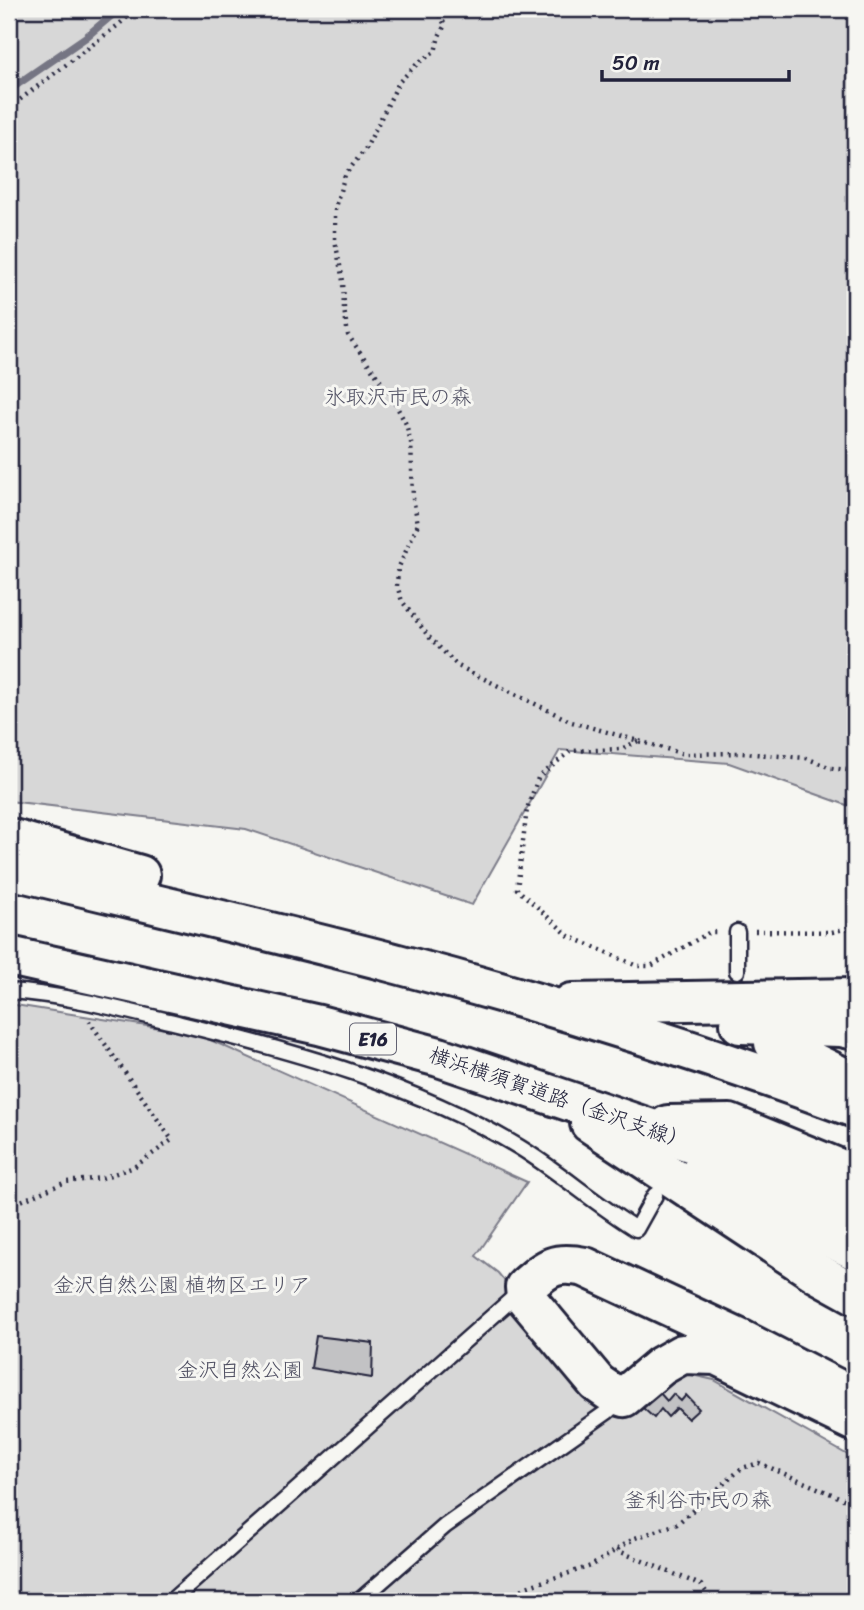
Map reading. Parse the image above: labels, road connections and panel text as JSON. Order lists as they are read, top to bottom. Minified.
{"streets":{"highway":["E16","横浜横須賀道路（金沢支線）"]},"parks":["氷取沢市民の森","金沢自然公園 植物区エリア","金沢自然公園","釜利谷市民の森"],"scale_bar":"50 m"}
